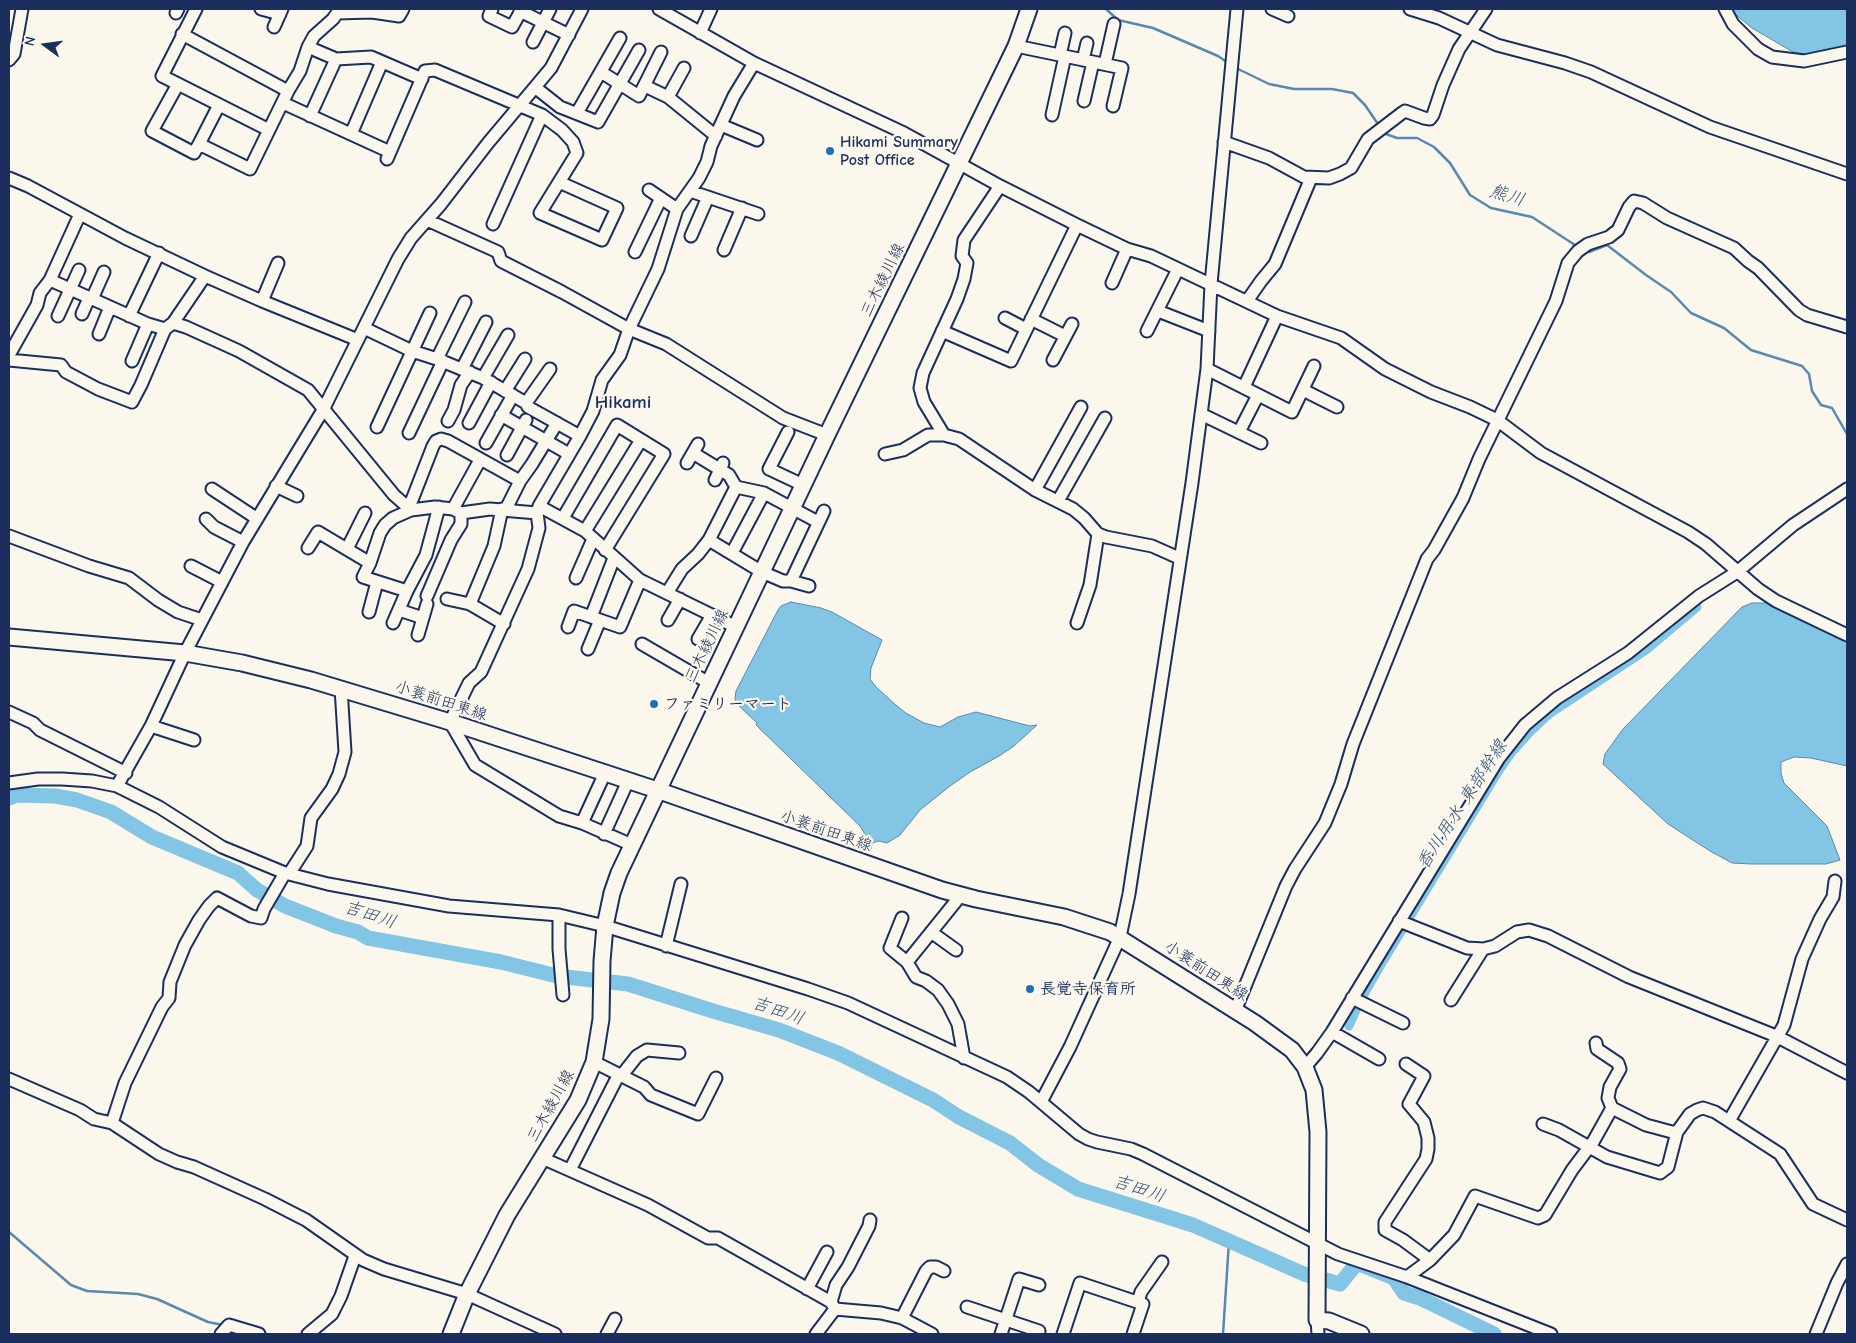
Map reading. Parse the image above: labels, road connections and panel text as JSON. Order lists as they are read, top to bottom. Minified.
{"streets":{"main road":["三木綾川線","小蓑前田東線"]},"crossings":[["三木綾川線","小蓑前田東線"]],"districts":["Hikami"],"water":["熊川","香川用水 東部幹線","吉田川"],"places":["Hikami Summary Post Office","ファミリーマート","長覚寺保育所"],"north":"left"}
